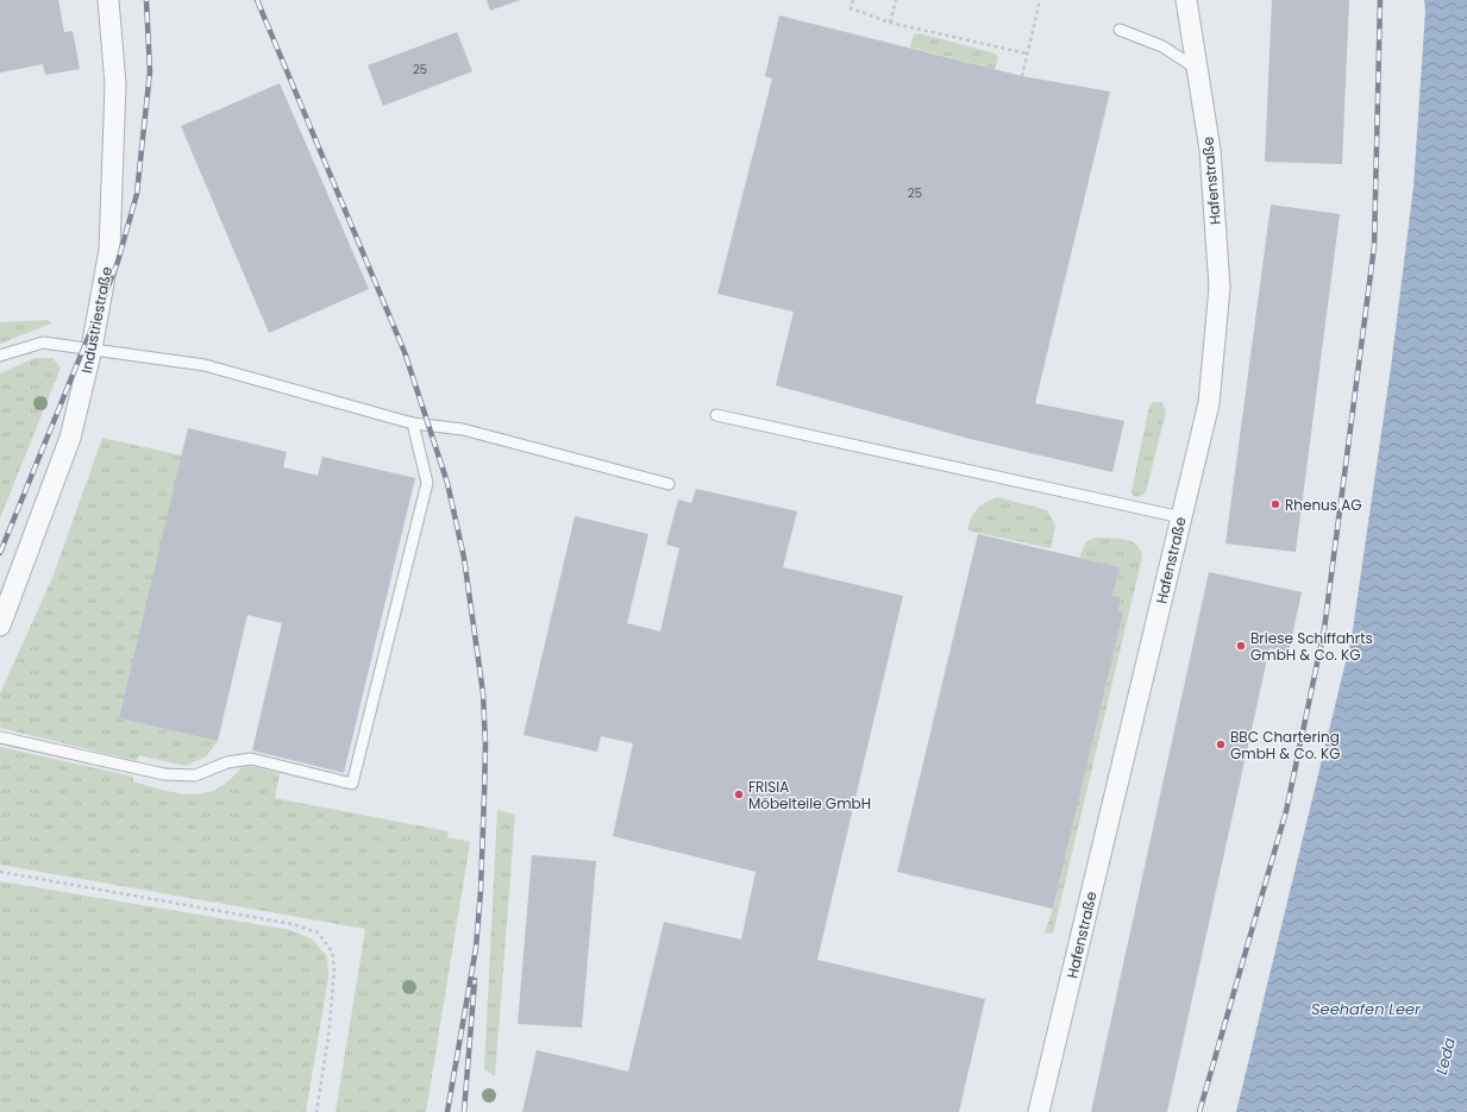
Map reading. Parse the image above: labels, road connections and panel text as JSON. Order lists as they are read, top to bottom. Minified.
{"streets":{"street":["Hafenstraße","Industriestraße"]},"water":["Seehafen Leer","Leda"],"places":["Rhenus AG","Briese Schiffahrts GmbH & Co. KG","BBC Chartering GmbH & Co. KG","FRISIA Möbelteile GmbH"],"house_numbers":["25","25"]}
